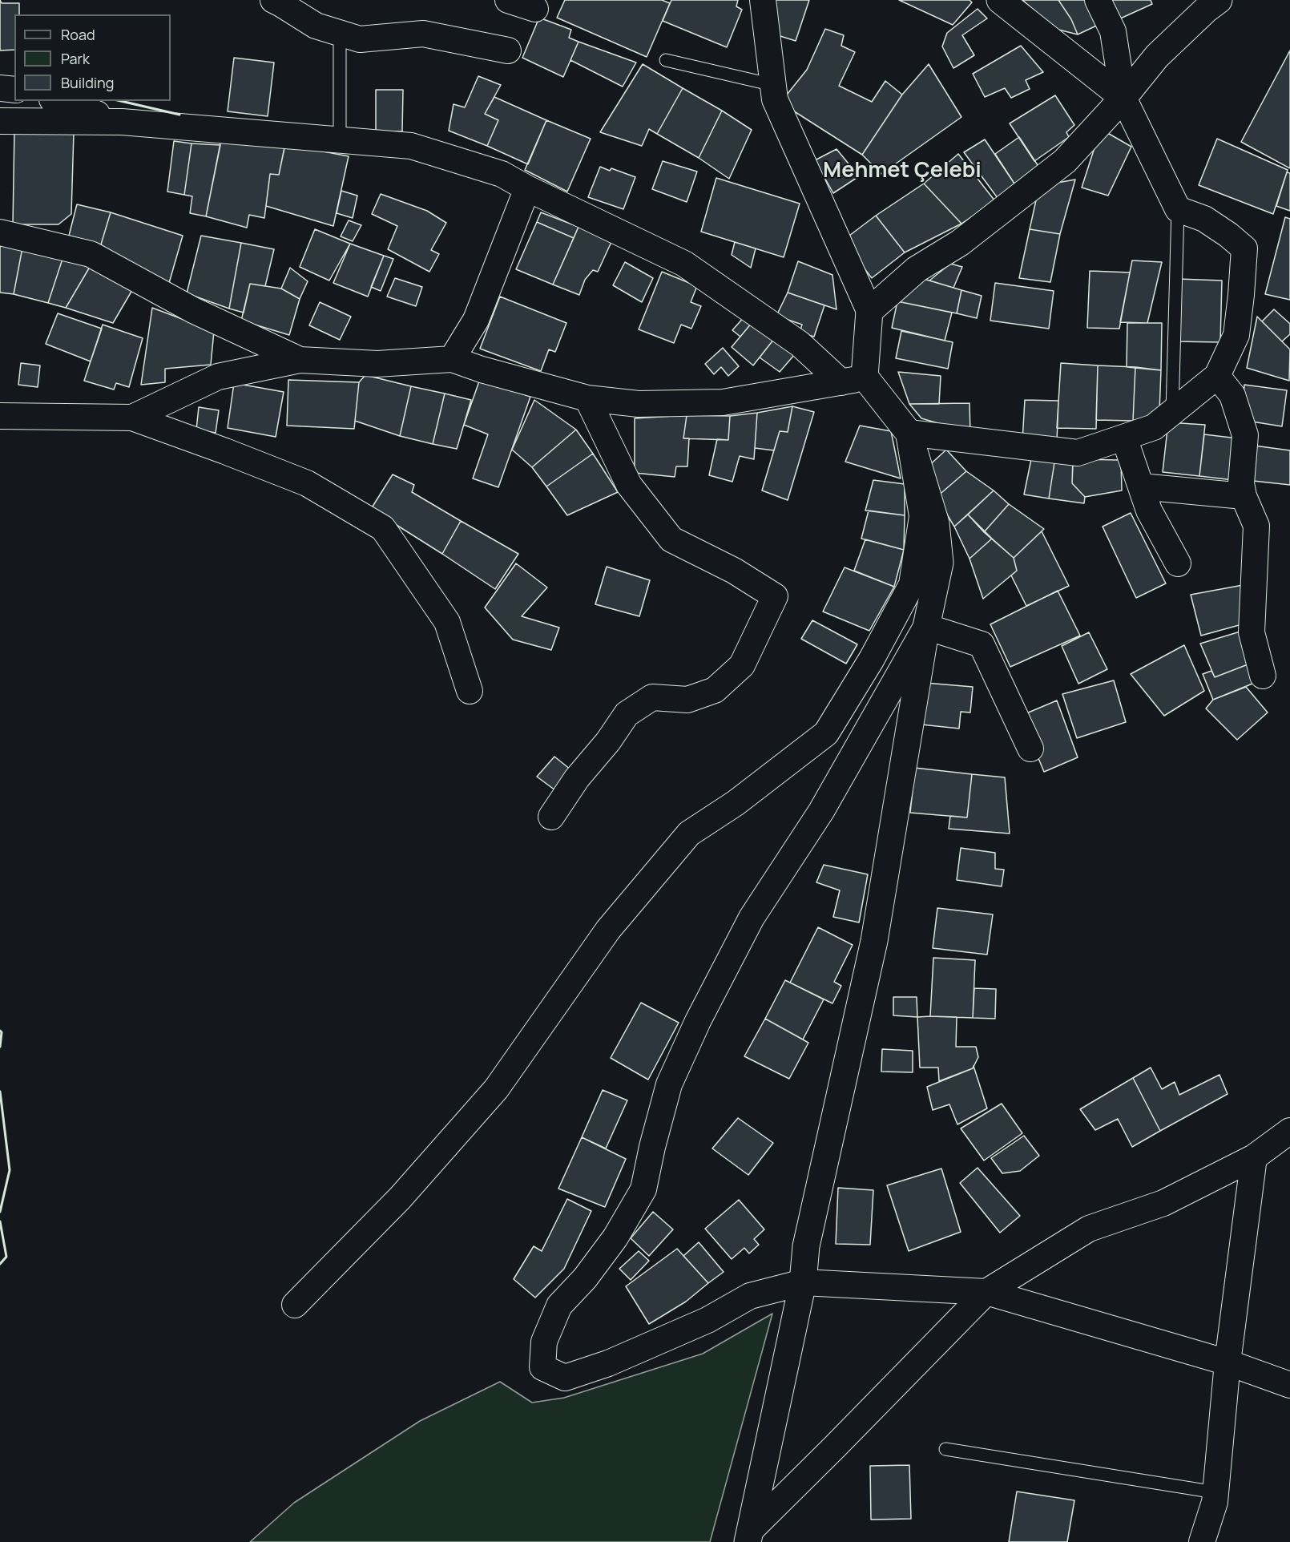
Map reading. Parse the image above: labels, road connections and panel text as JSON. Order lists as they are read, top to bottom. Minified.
{"districts":["Mehmet Çelebi"],"legend":["Road","Park","Building"]}
